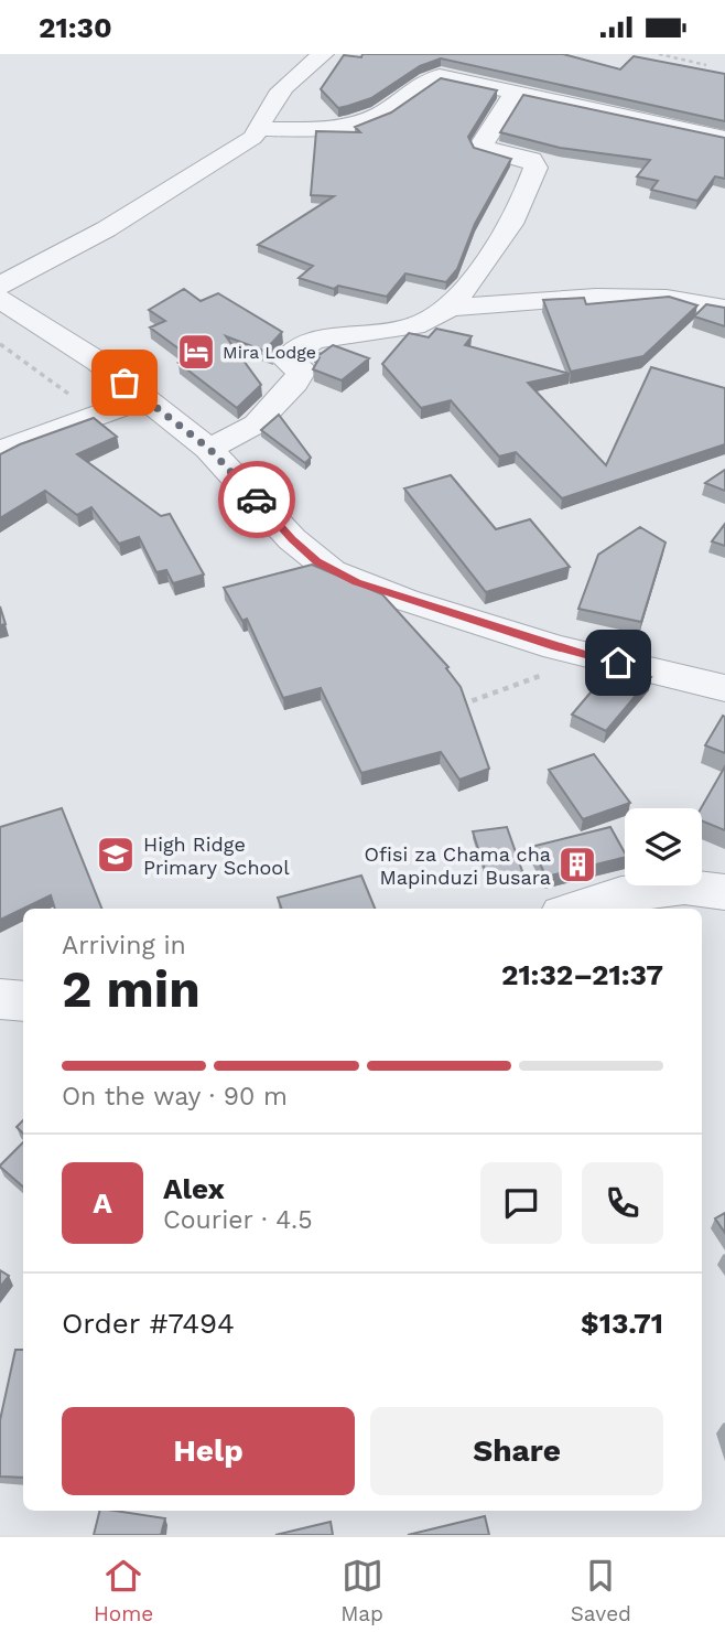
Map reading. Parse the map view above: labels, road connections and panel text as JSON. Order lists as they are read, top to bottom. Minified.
{"places":{"hotel":["Mira Lodge"],"school or university":["High Ridge Primary School"],"building":["Ofisi za Chama cha Mapinduzi Busara"]},"page":{"status":"21:30","heading":["2 min","Arriving in","21:32–21:37"],"panel":["Alex","Courier · 4.5","Order #7494","$13.71"],"bar":"On the way · 90 m","round":"A","buttons":["Help","Share"],"tabs":["Home","Map","Saved"]}}
